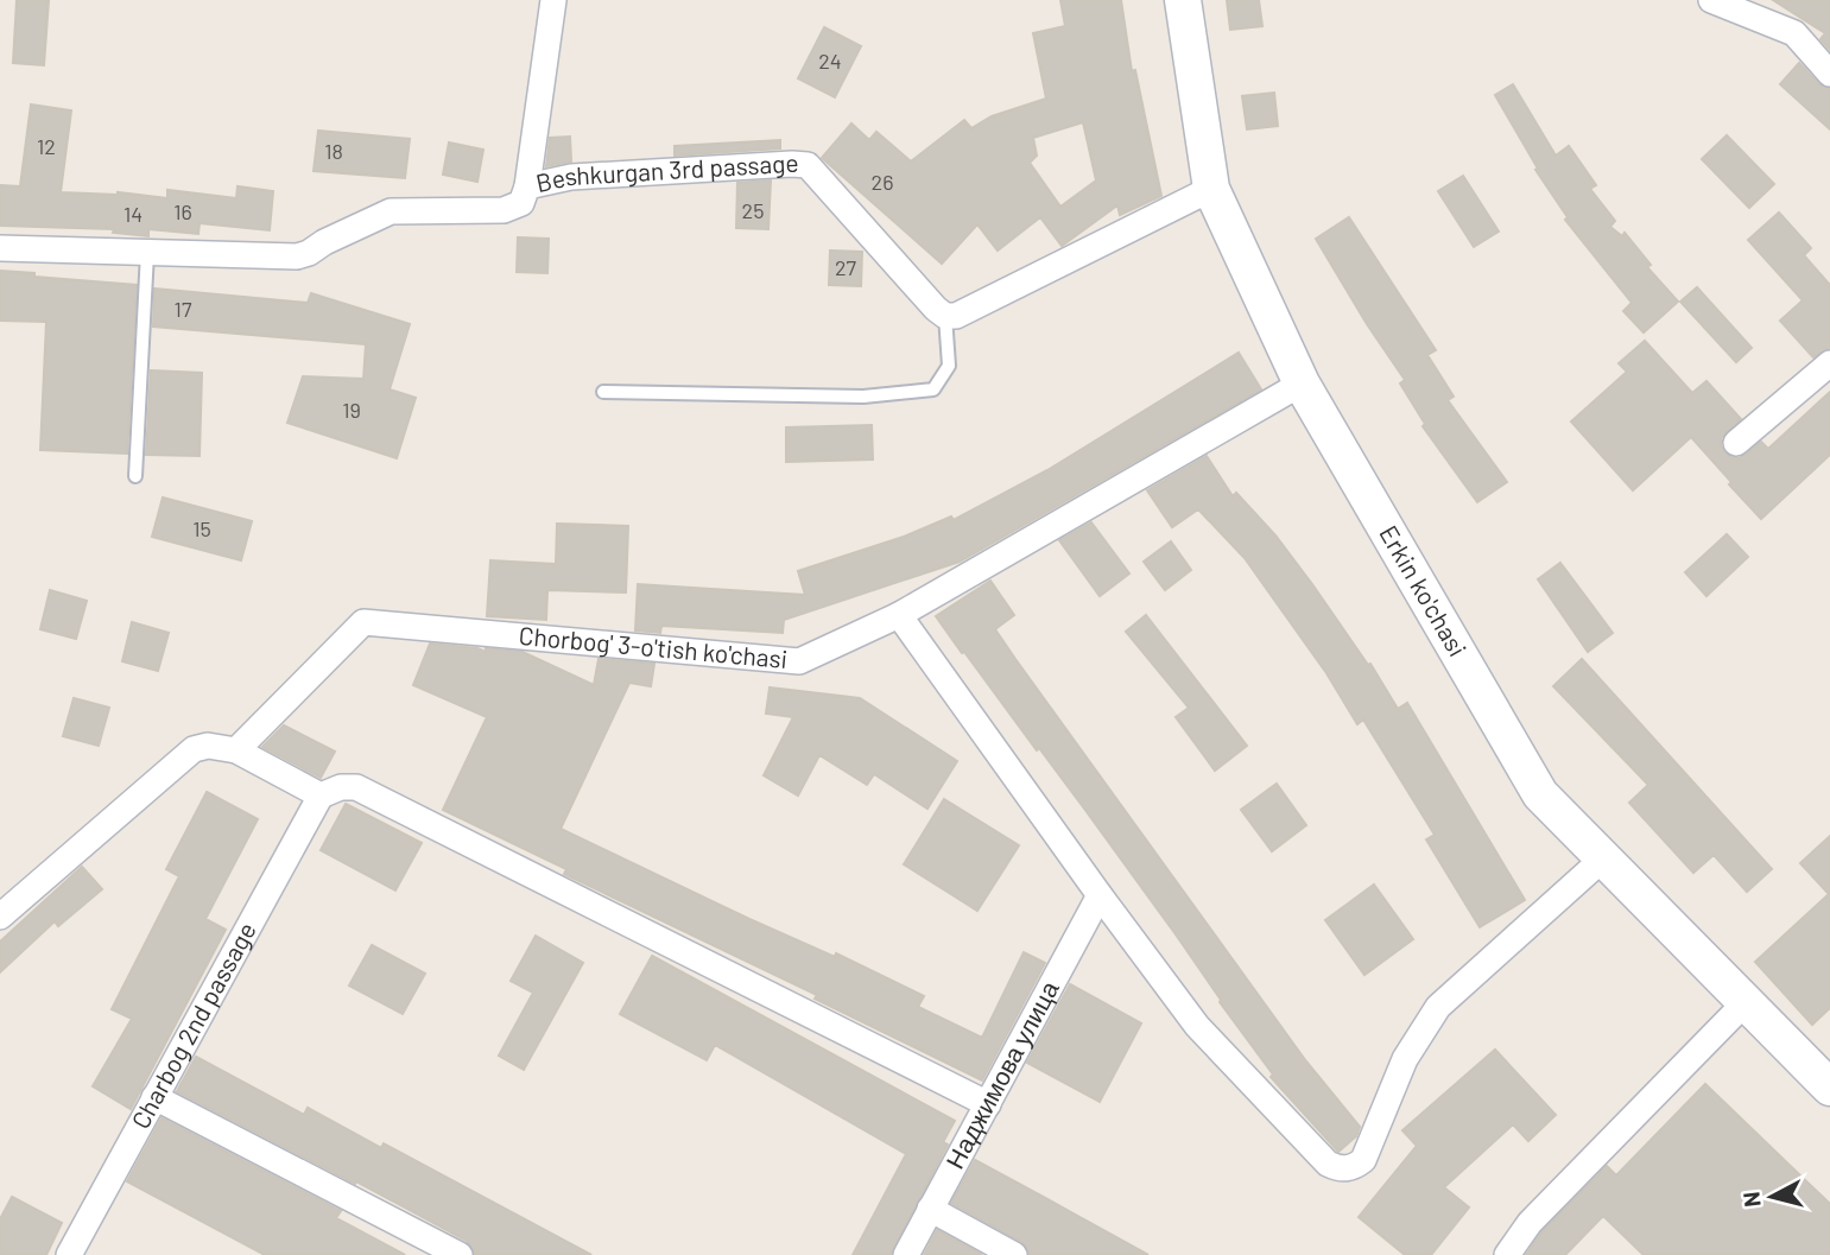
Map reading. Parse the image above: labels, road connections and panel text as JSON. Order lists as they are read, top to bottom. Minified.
{"streets":{"main road":["Erkin ko'chasi"],"street":["Beshkurgan 3rd passage","Chorbog' 3-o'tish ko'chasi","Charbog 2nd passage","Наджимова улица"]},"crossings":[["Erkin ko'chasi","Chorbog' 3-o'tish ko'chasi"]],"house_numbers":["24","12","18","26","25","16","14","27","17","19","15"],"north":"left"}
